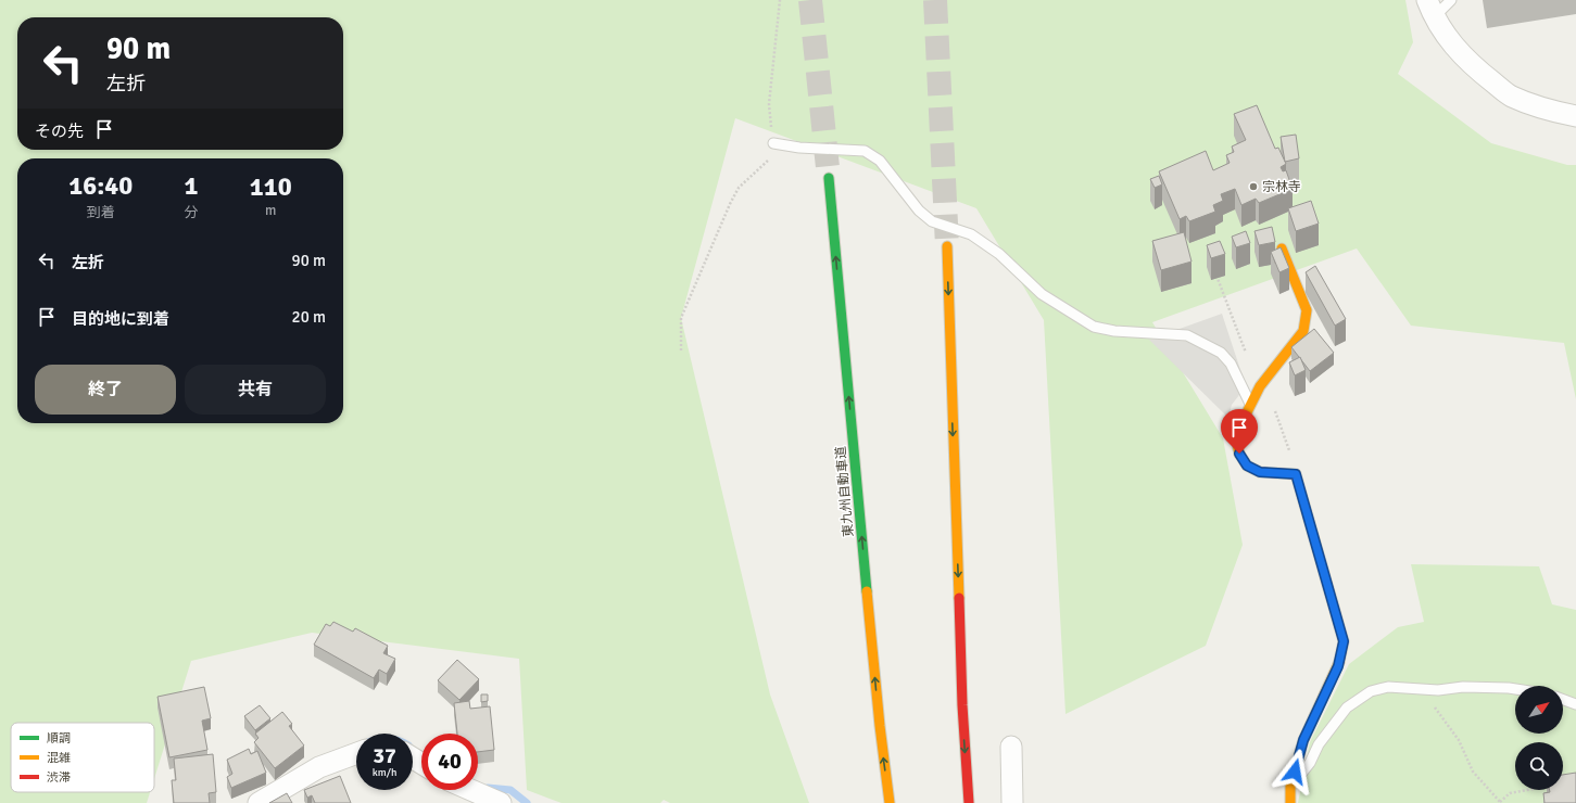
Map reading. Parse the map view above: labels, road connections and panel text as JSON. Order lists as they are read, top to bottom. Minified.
{"streets":{"main road":["東九州自動車道"]},"one_way":["東九州自動車道"],"places":["宗林寺"],"legend":["順調","混雑","渋滞"],"north":"top right","page":{"turn":["90 m","左折"],"then":"その先","eta":["16:40","到着","1","分","110","m"],"list":[{"name":"左折","value":"90 m"},{"name":"目的地に到着","value":"20 m"}],"buttons":["終了","共有"],"speed":"37 km/h","limit":"40"}}
